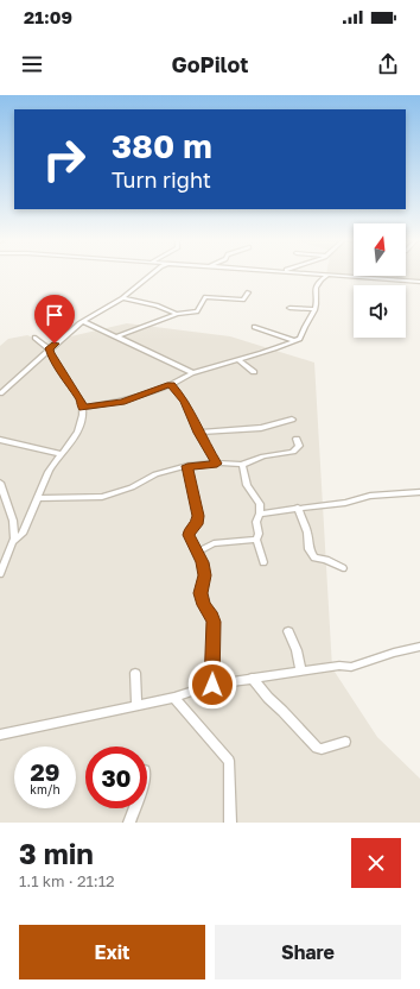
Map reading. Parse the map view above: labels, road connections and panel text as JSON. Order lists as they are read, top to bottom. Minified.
{"north":"top","page":{"status":"21:09","header":"GoPilot","turn":["380 m","Turn right"],"speed":"29 km/h","limit":"30","heading":["3 min","1.1 km · 21:12"],"buttons":["Exit","Share"]}}
